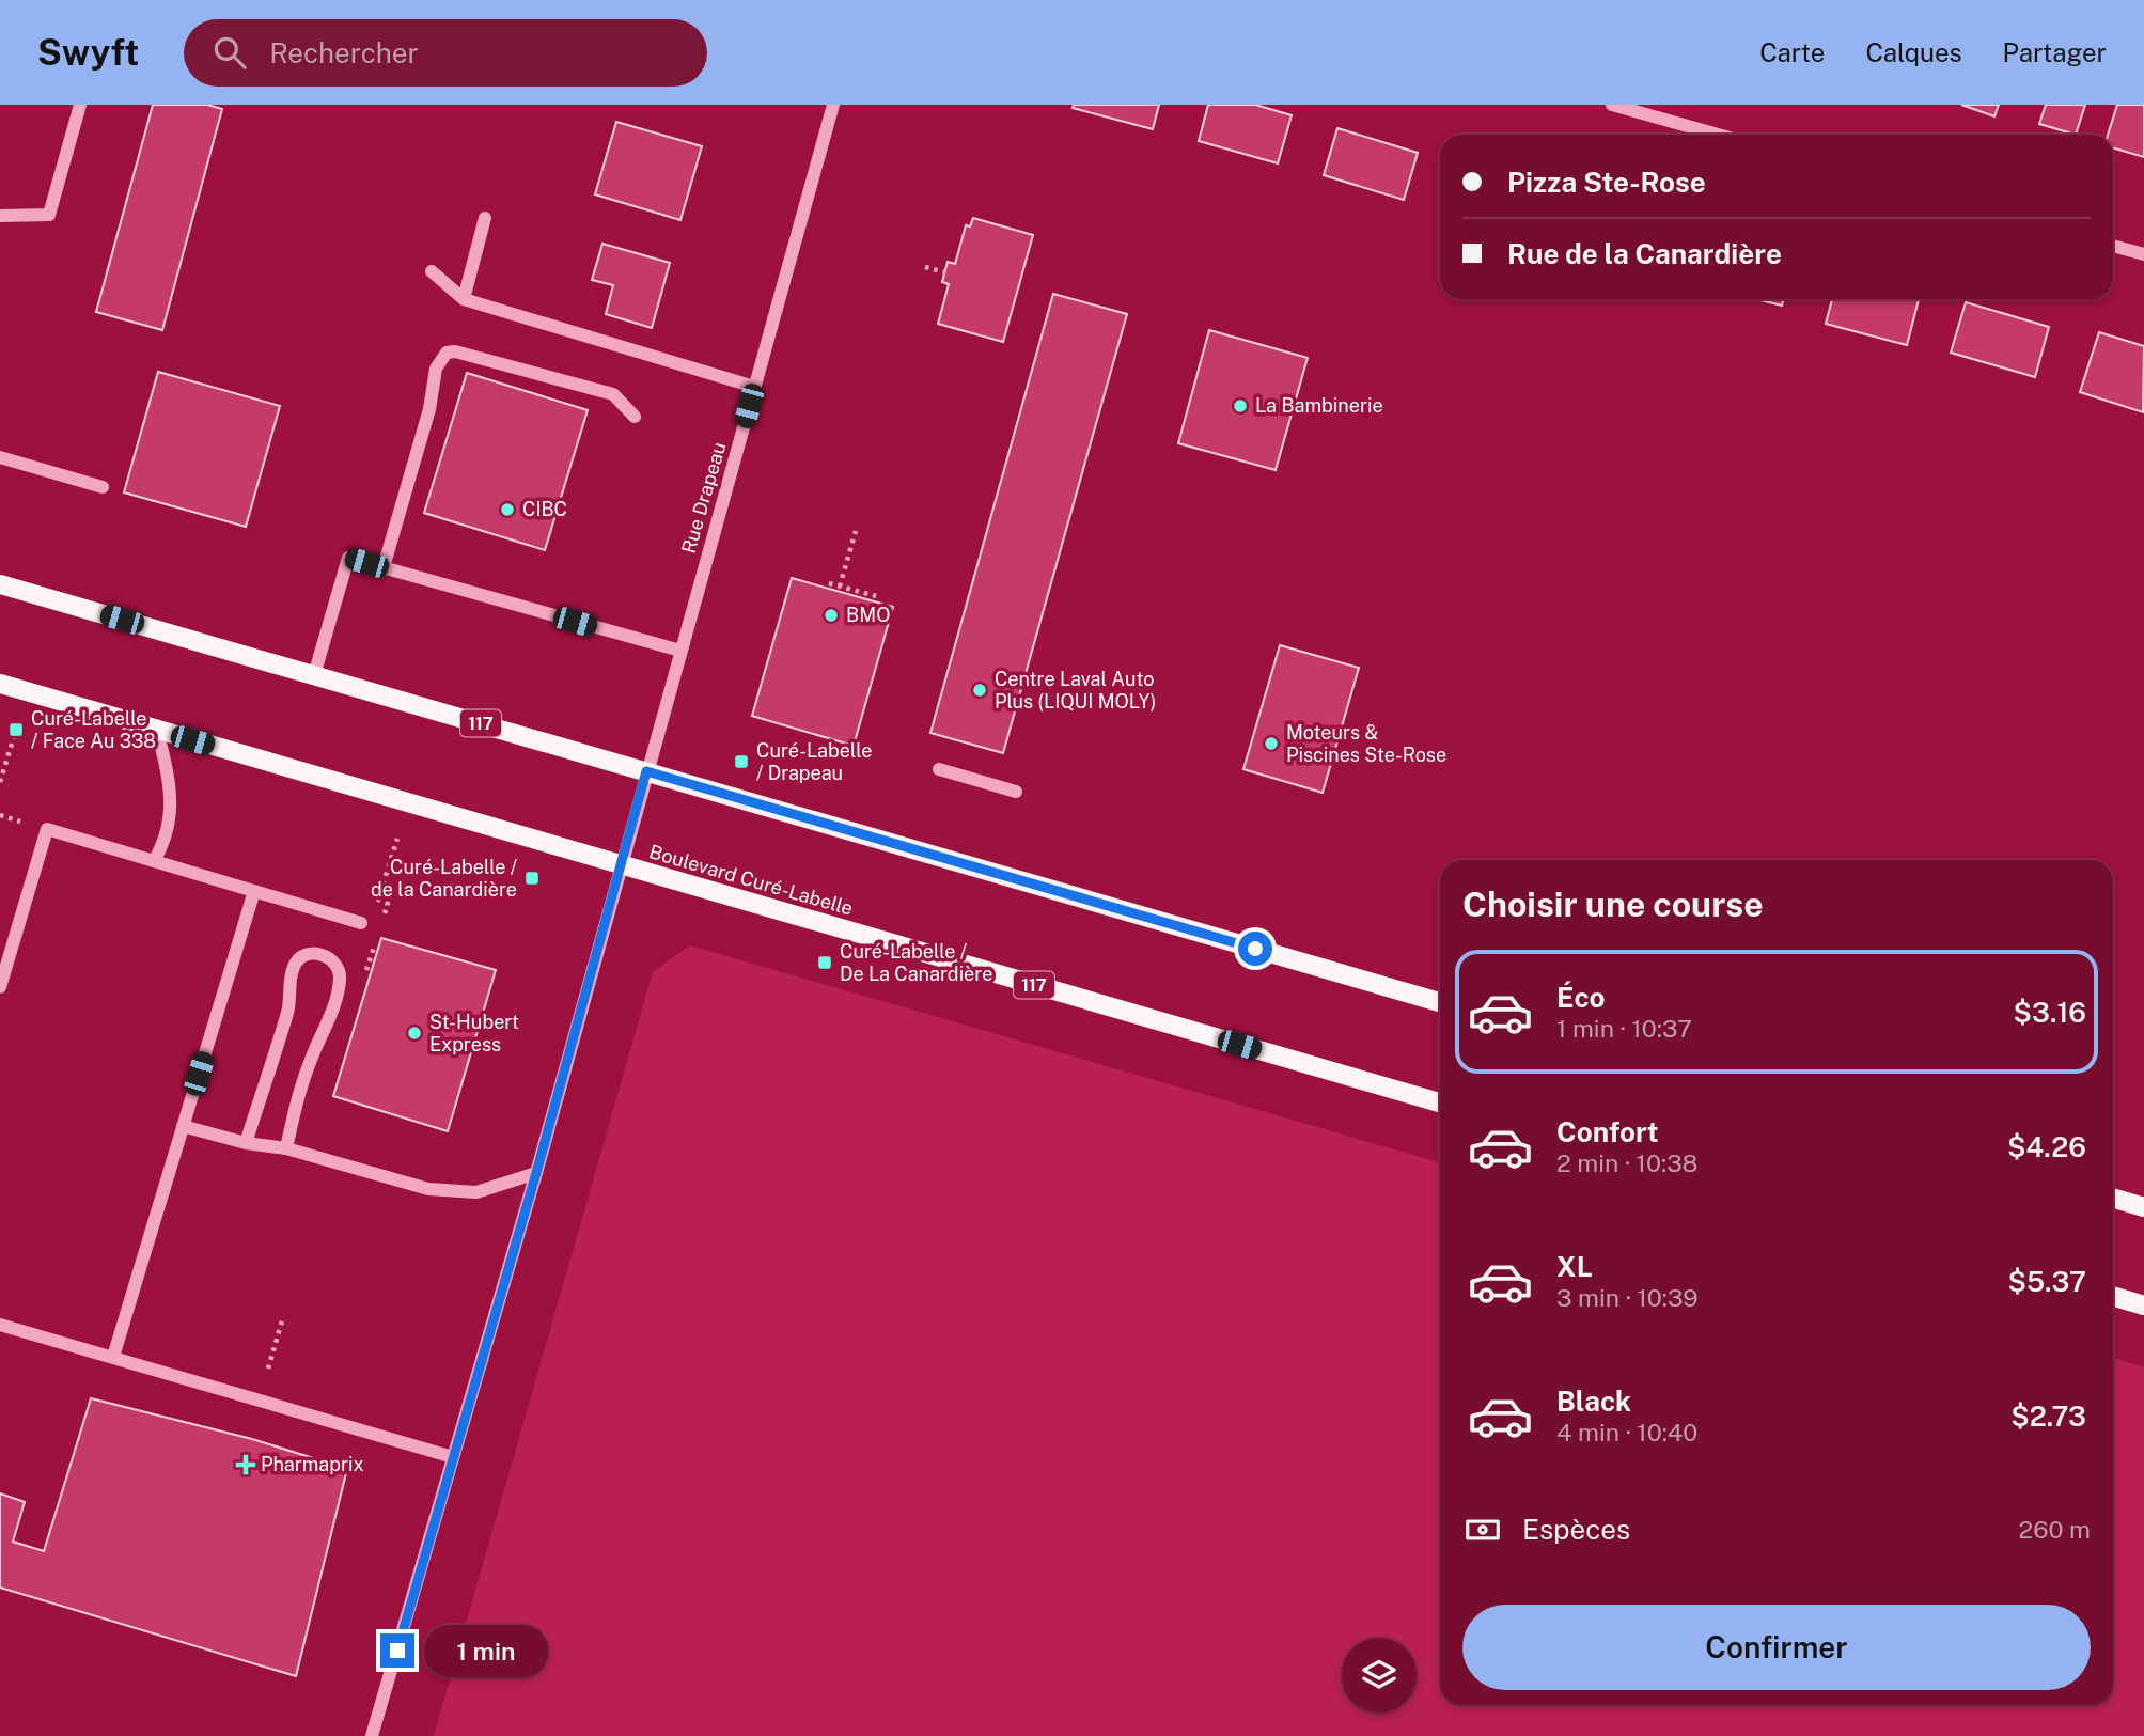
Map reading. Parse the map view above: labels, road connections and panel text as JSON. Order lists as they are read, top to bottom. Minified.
{"streets":{"main road":["117","Boulevard Curé-Labelle"],"street":["Rue Drapeau"]},"crossings":[["Rue Drapeau","117"],["Rue Drapeau","Boulevard Curé-Labelle"]],"places":{"other":["La Bambinerie","CIBC","BMO","Centre Laval Auto Plus (LIQUI MOLY)","Moteurs & Piscines Ste-Rose","St-Hubert Express"],"transit":["Curé-Labelle / Face Au 338","Curé-Labelle / Drapeau","Curé-Labelle / de la Canardière","Curé-Labelle / De La Canardière"],"health":["Pharmaprix"]},"page":{"header":"Swyft","search":"Rechercher","nav":["Carte","Calques","Partager"],"banner":["Pizza Ste-Rose","Rue de la Canardière"],"heading":"Choisir une course","list":[{"name":"Éco","note":"1 min · 10:37","value":"$3.16"},{"name":"Confort","note":"2 min · 10:38","value":"$4.26"},{"name":"XL","note":"3 min · 10:39","value":"$5.37"},{"name":"Black","note":"4 min · 10:40","value":"$2.73"}],"pay":["Espèces","260 m"],"buttons":"Confirmer","bubble":"1 min"}}
